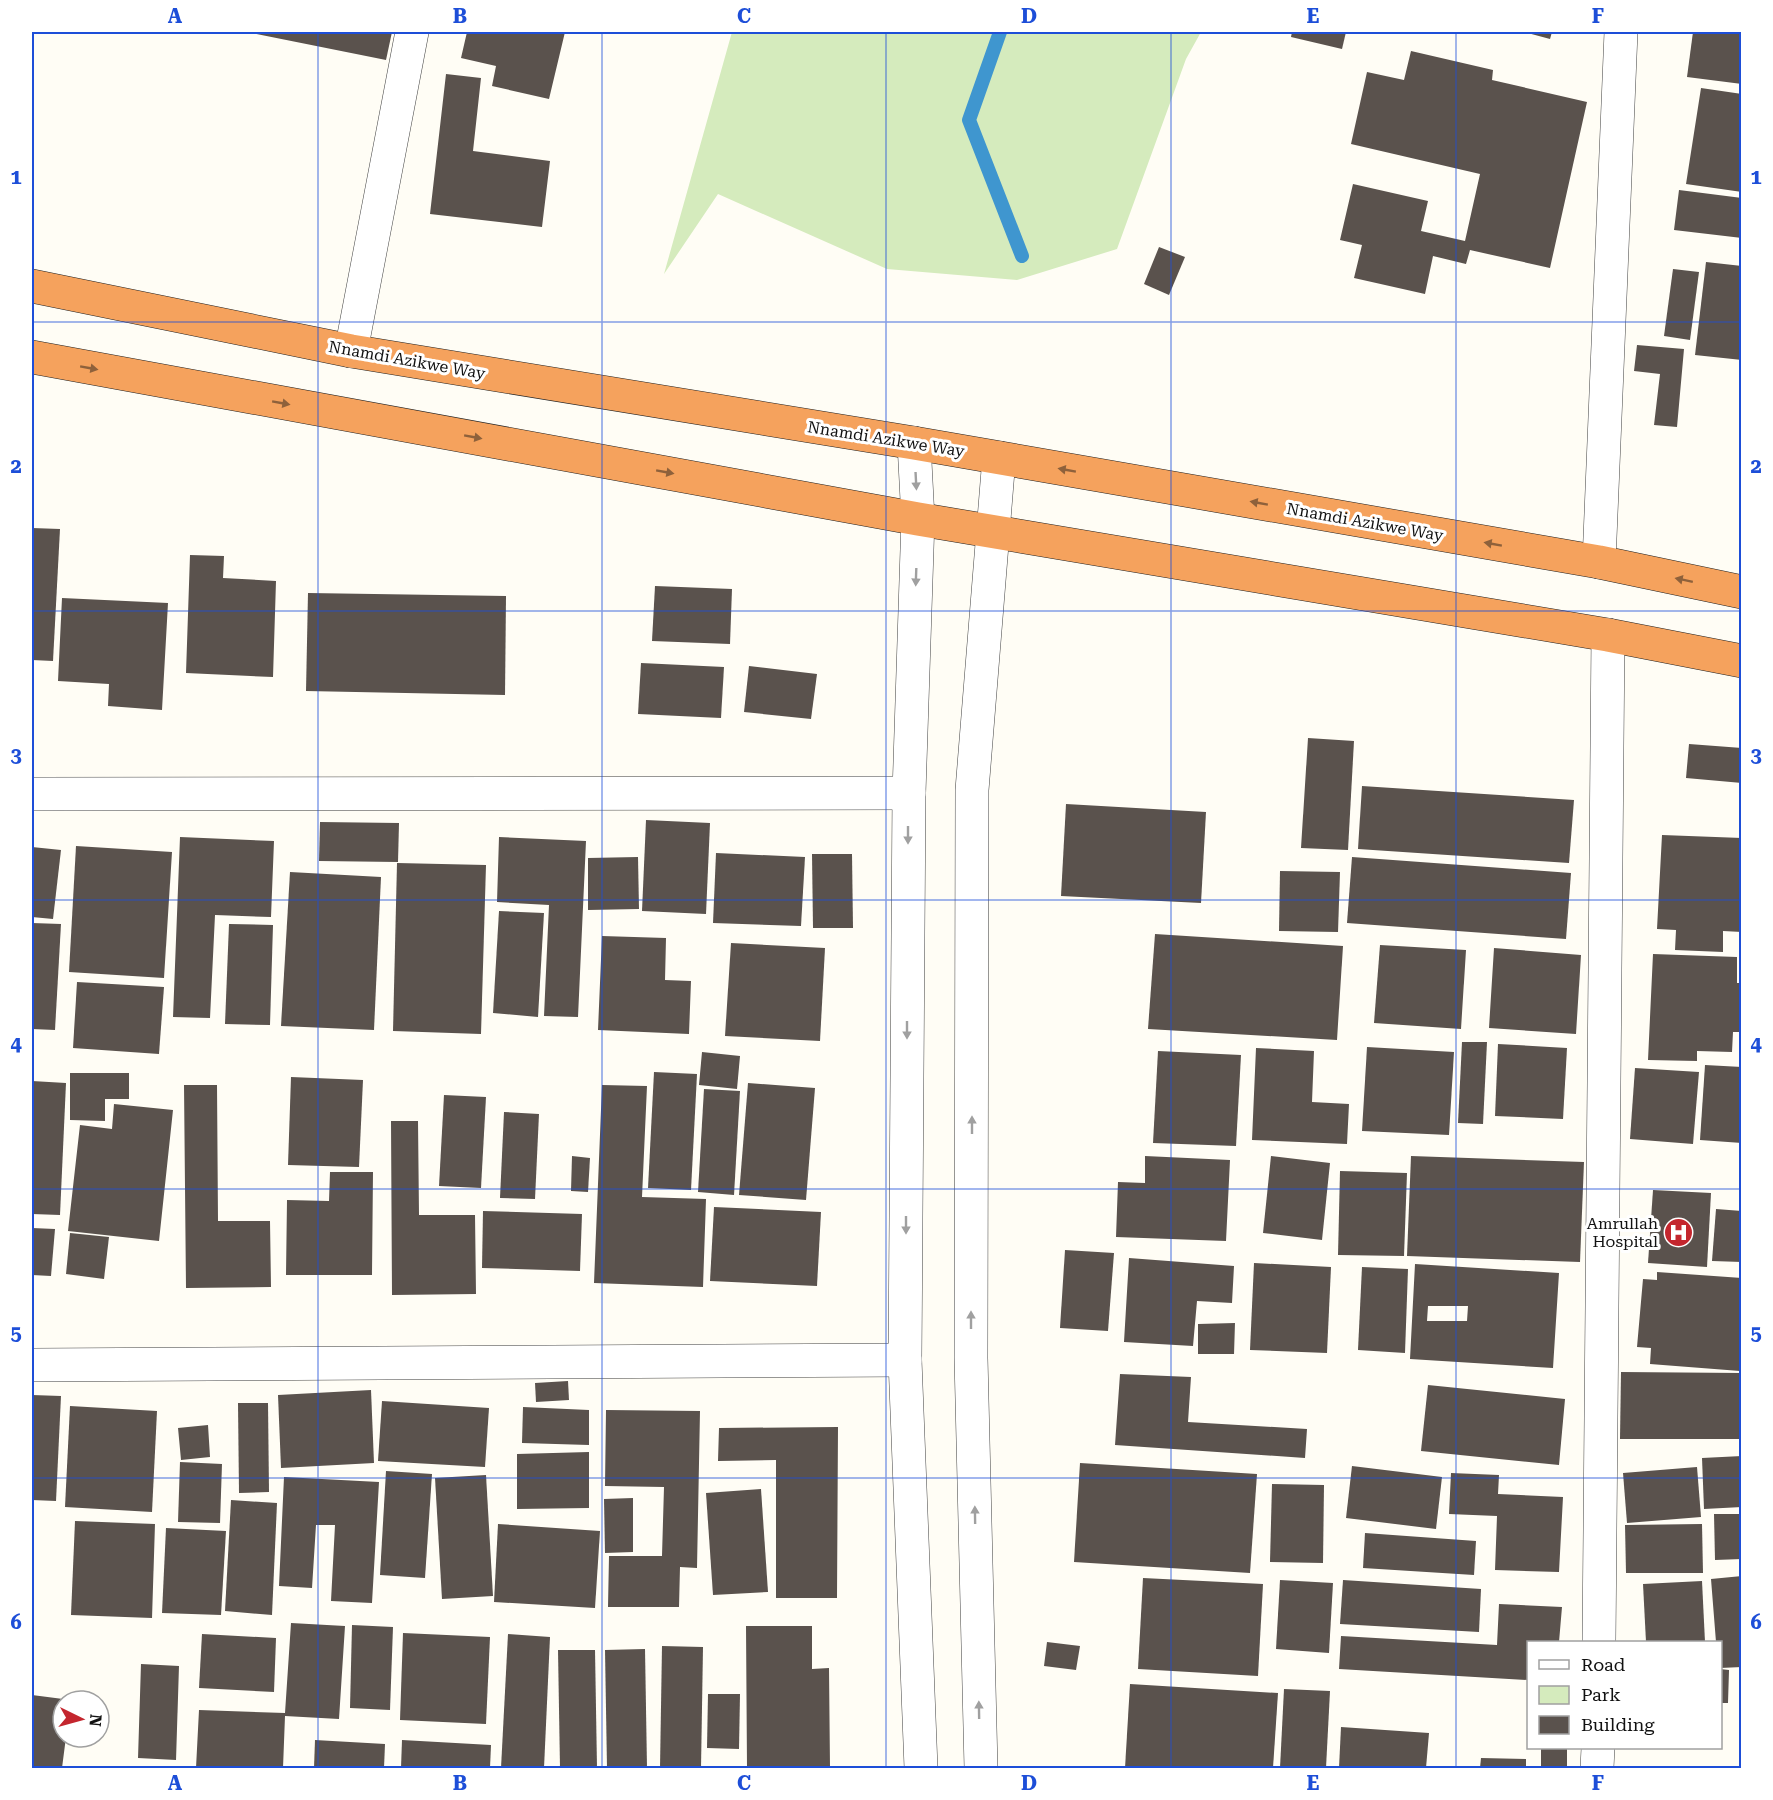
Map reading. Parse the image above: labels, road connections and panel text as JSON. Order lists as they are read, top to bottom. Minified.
{"streets":{"highway":["Nnamdi Azikwe Way"]},"places":{"hospital":["Amrullah Hospital"]},"legend":["Road","Park","Building"],"north":"right","grid":{"columns":["A","B","C","D","E","F"],"rows":["1","2","3","4","5","6"]}}
